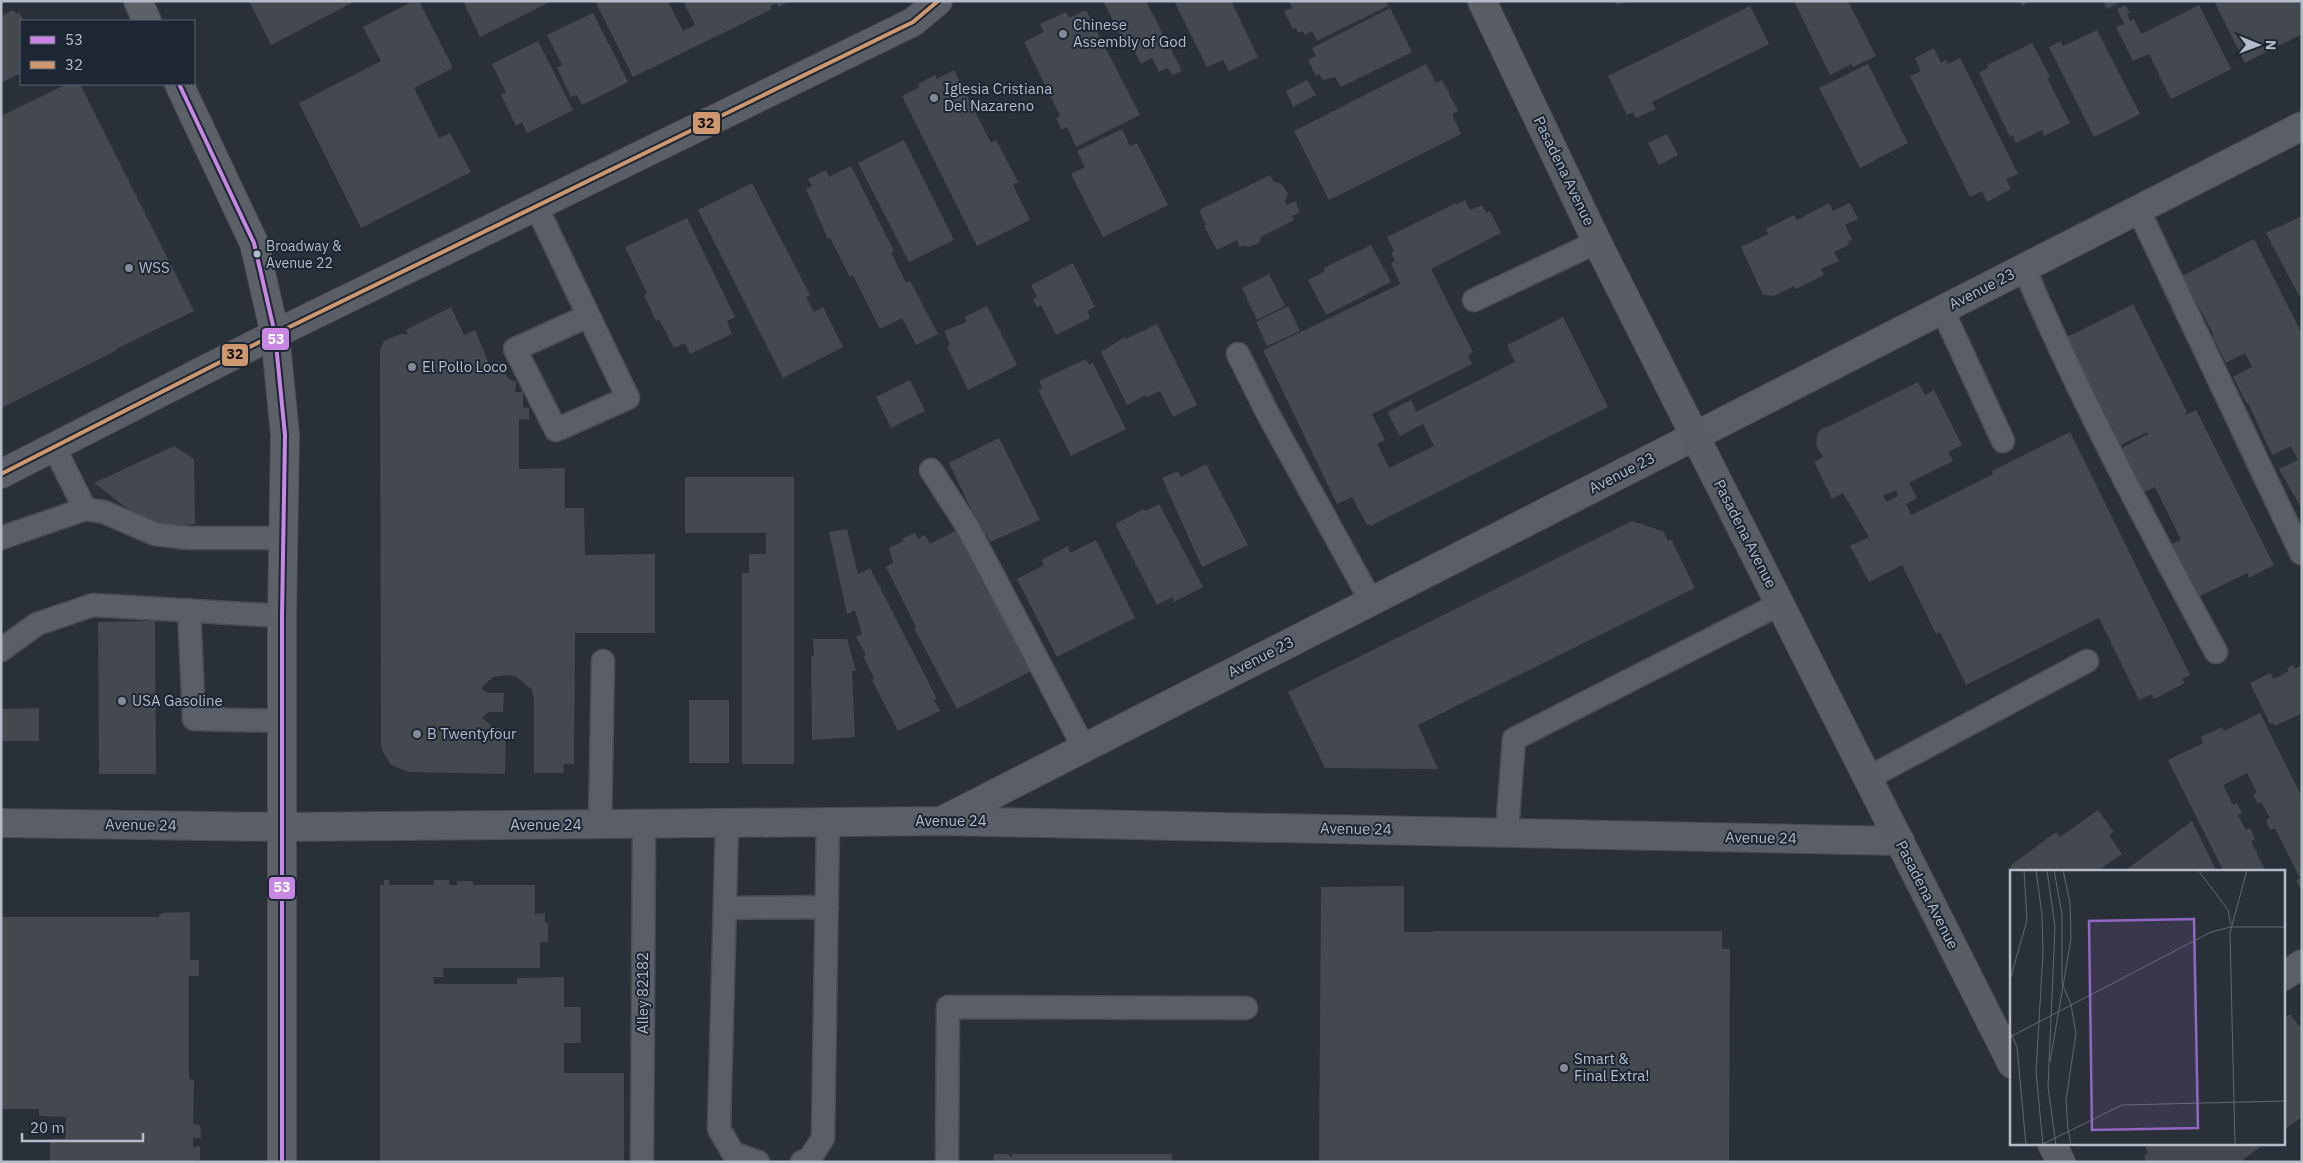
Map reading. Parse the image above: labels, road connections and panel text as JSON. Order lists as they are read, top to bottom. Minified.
{"streets":{"main road":["Pasadena Avenue"],"street":["Avenue 23","Avenue 24"],"lane":["Alley 82182"]},"crossings":[["Pasadena Avenue","Avenue 23"],["Pasadena Avenue","Avenue 24"],["Avenue 23","Avenue 24"],["Avenue 24","Alley 82182"]],"places":["Chinese Assembly of God","Iglesia Cristiana Del Nazareno","Broadway & Avenue 22","WSS","El Pollo Loco","USA Gasoline","B Twentyfour","Smart & Final Extra!"],"lines":["transit line 32","transit line 53"],"legend":["53","32"],"scale_bar":"20 m","north":"right"}
